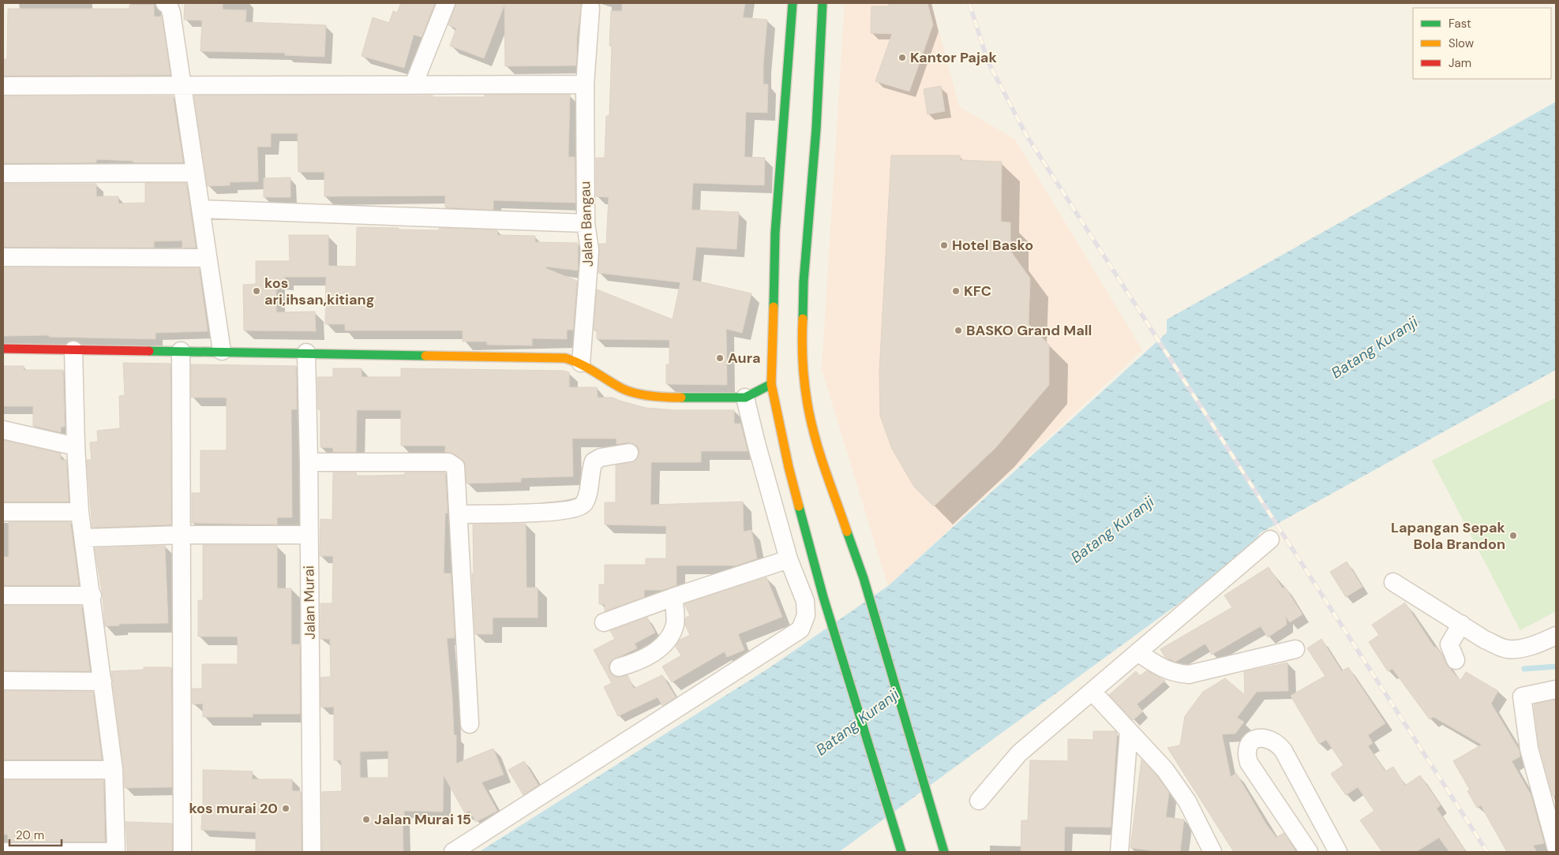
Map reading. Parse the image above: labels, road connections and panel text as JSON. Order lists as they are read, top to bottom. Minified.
{"streets":{"street":["Jalan Bangau","Jalan Murai"]},"water":["Batang Kuranji"],"places":["Kantor Pajak","Hotel Basko","kos ari,ihsan,kitiang","KFC","BASKO Grand Mall","Aura","Lapangan Sepak Bola Brandon","kos murai 20","Jalan Murai 15"],"legend":["Fast","Slow","Jam"],"scale_bar":"20 m"}
